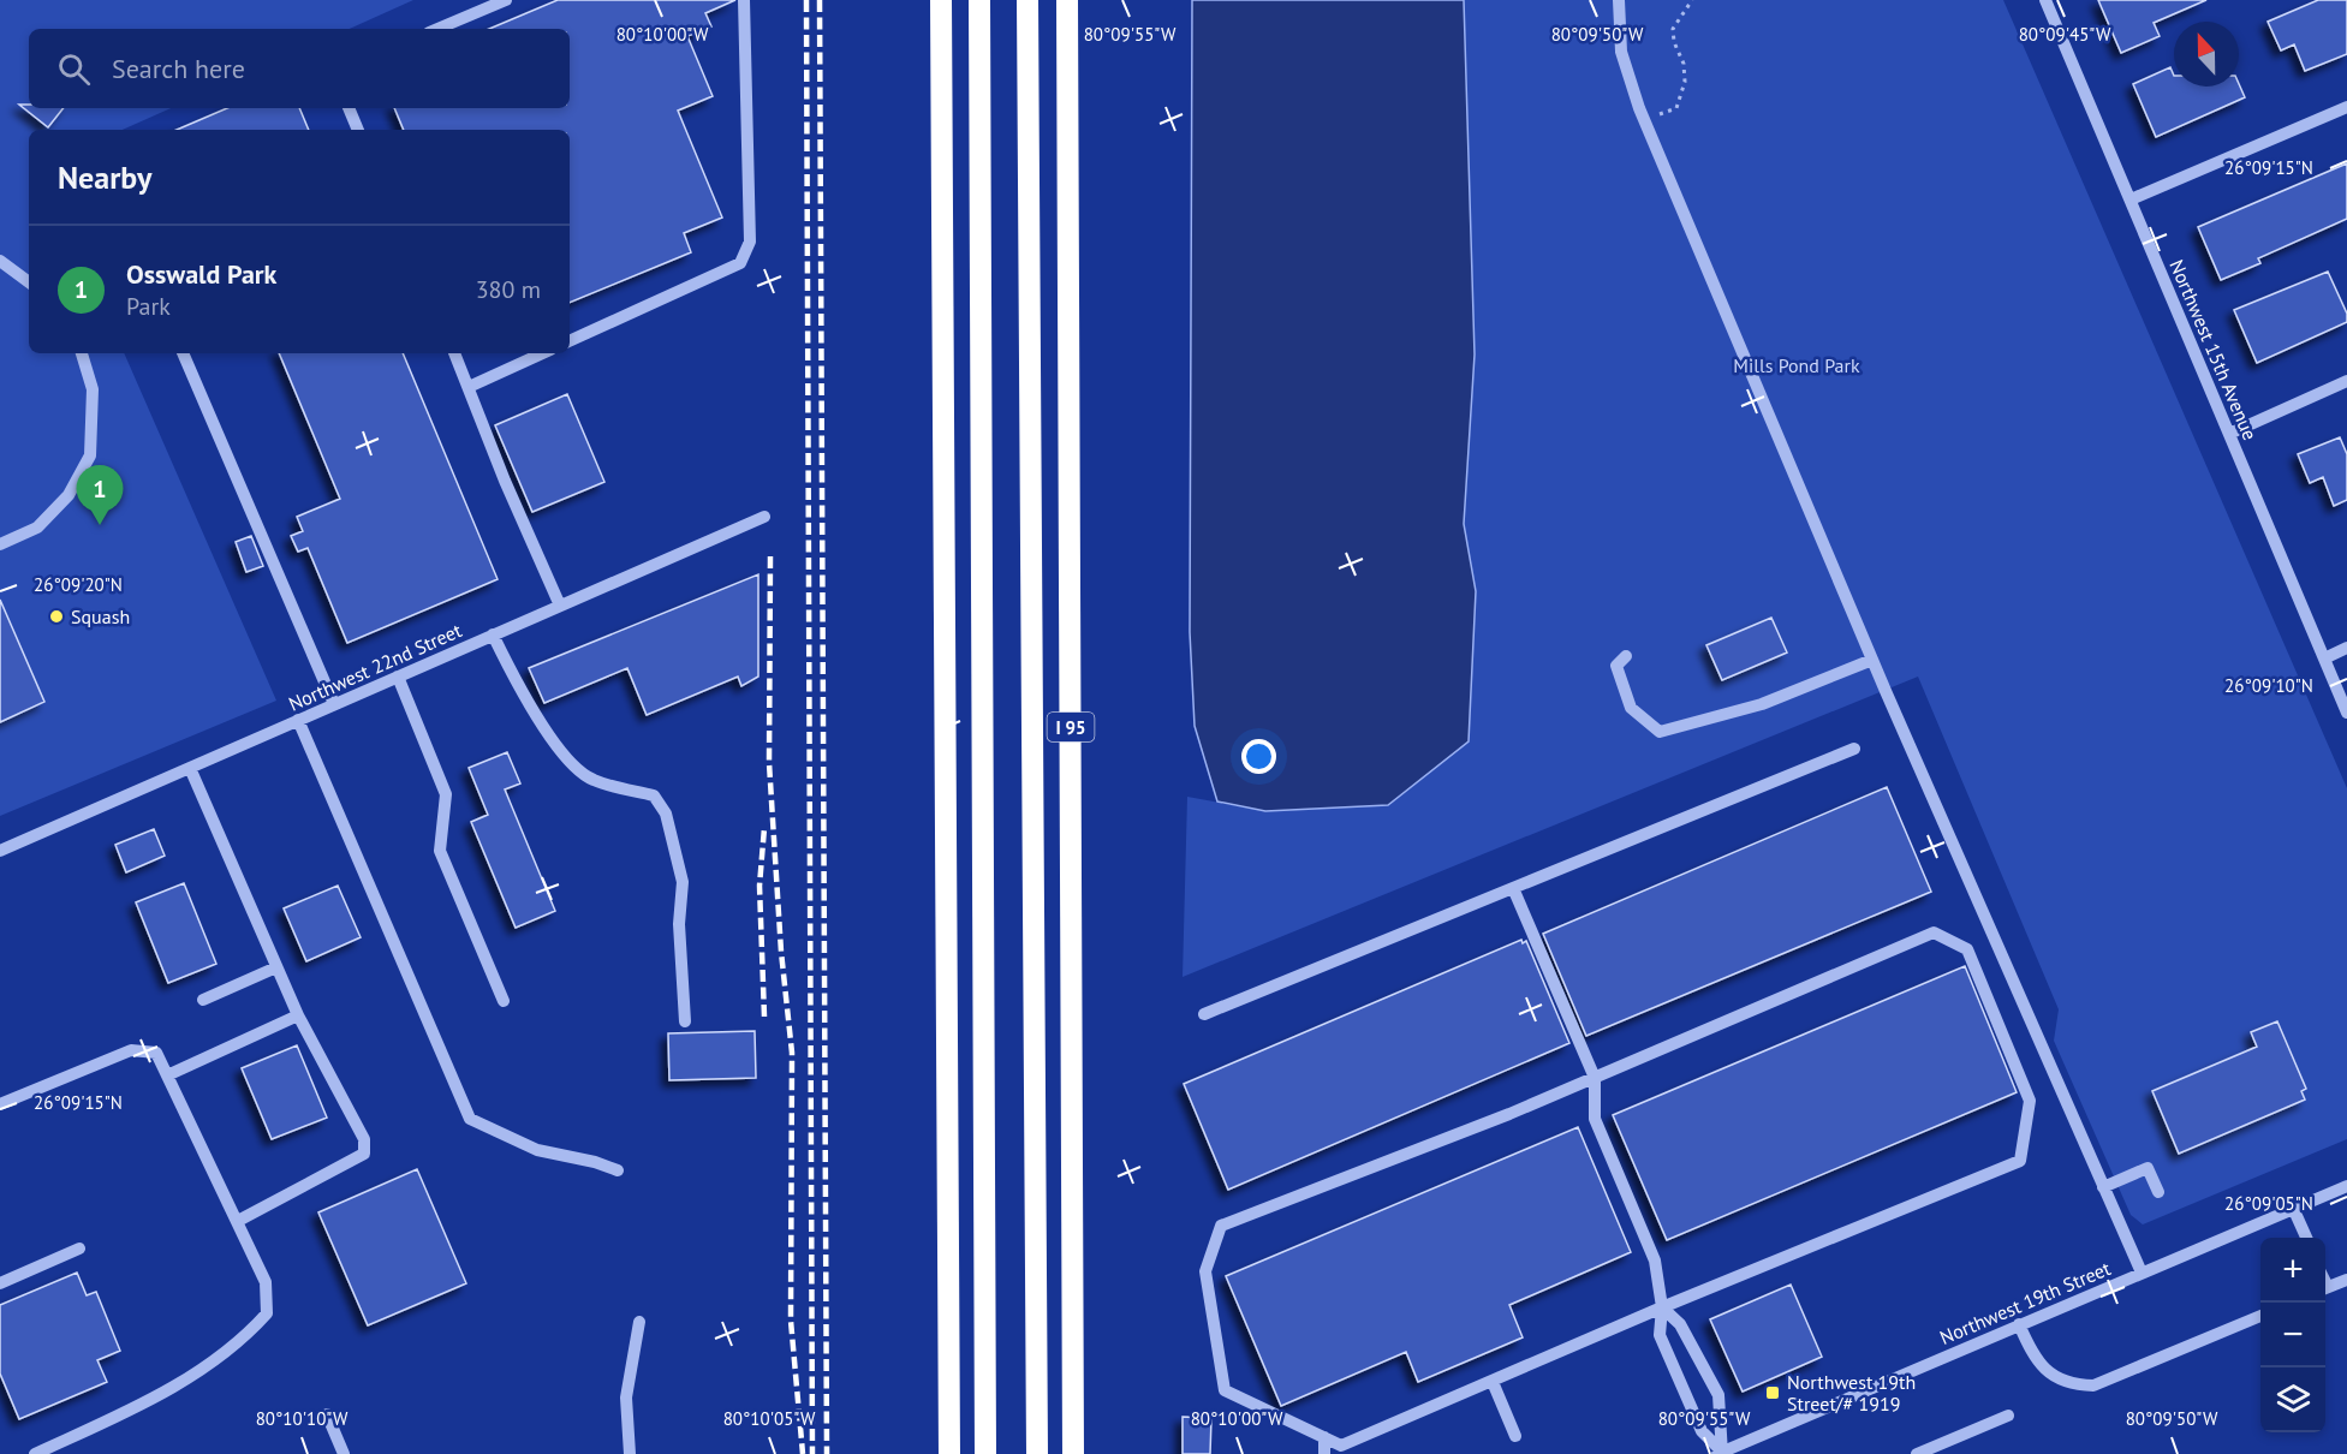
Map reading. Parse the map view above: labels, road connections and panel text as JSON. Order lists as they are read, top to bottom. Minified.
{"streets":{"highway":["I 95"],"street":["Northwest 15th Avenue","Northwest 22nd Street","Northwest 19th Street"]},"parks":["Mills Pond Park"],"places":{"other":["Squash"],"transit":["Northwest 19th Street/# 1919"]},"north":"top","page":{"search":"Search here","heading":"Nearby","list":[{"mark":"1","name":"Osswald Park","note":"Park","value":"380 m"}],"pins":"1","map_buttons":["+","−"]},"coordinates":["80°10'00\"W","80°09'55\"W","80°09'50\"W","80°09'45\"W","26°09'15\"N","26°09'20\"N","26°09'10\"N","26°09'05\"N","80°10'10\"W","80°10'05\"W"]}
